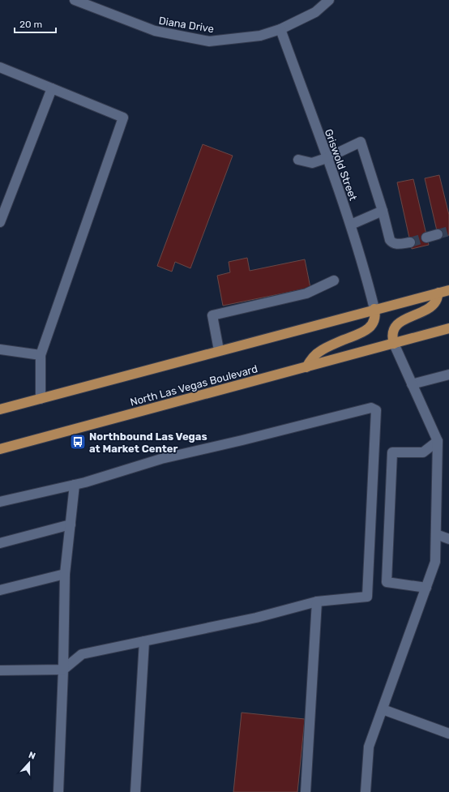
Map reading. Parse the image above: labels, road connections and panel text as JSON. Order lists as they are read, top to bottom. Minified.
{"streets":{"main road":["North Las Vegas Boulevard"],"street":["Diana Drive","Griswold Street"]},"crossings":[["Diana Drive","Griswold Street"]],"places":{"bus stop":["Northbound Las Vegas at Market Center"]},"scale_bar":"20 m","north":"top"}
